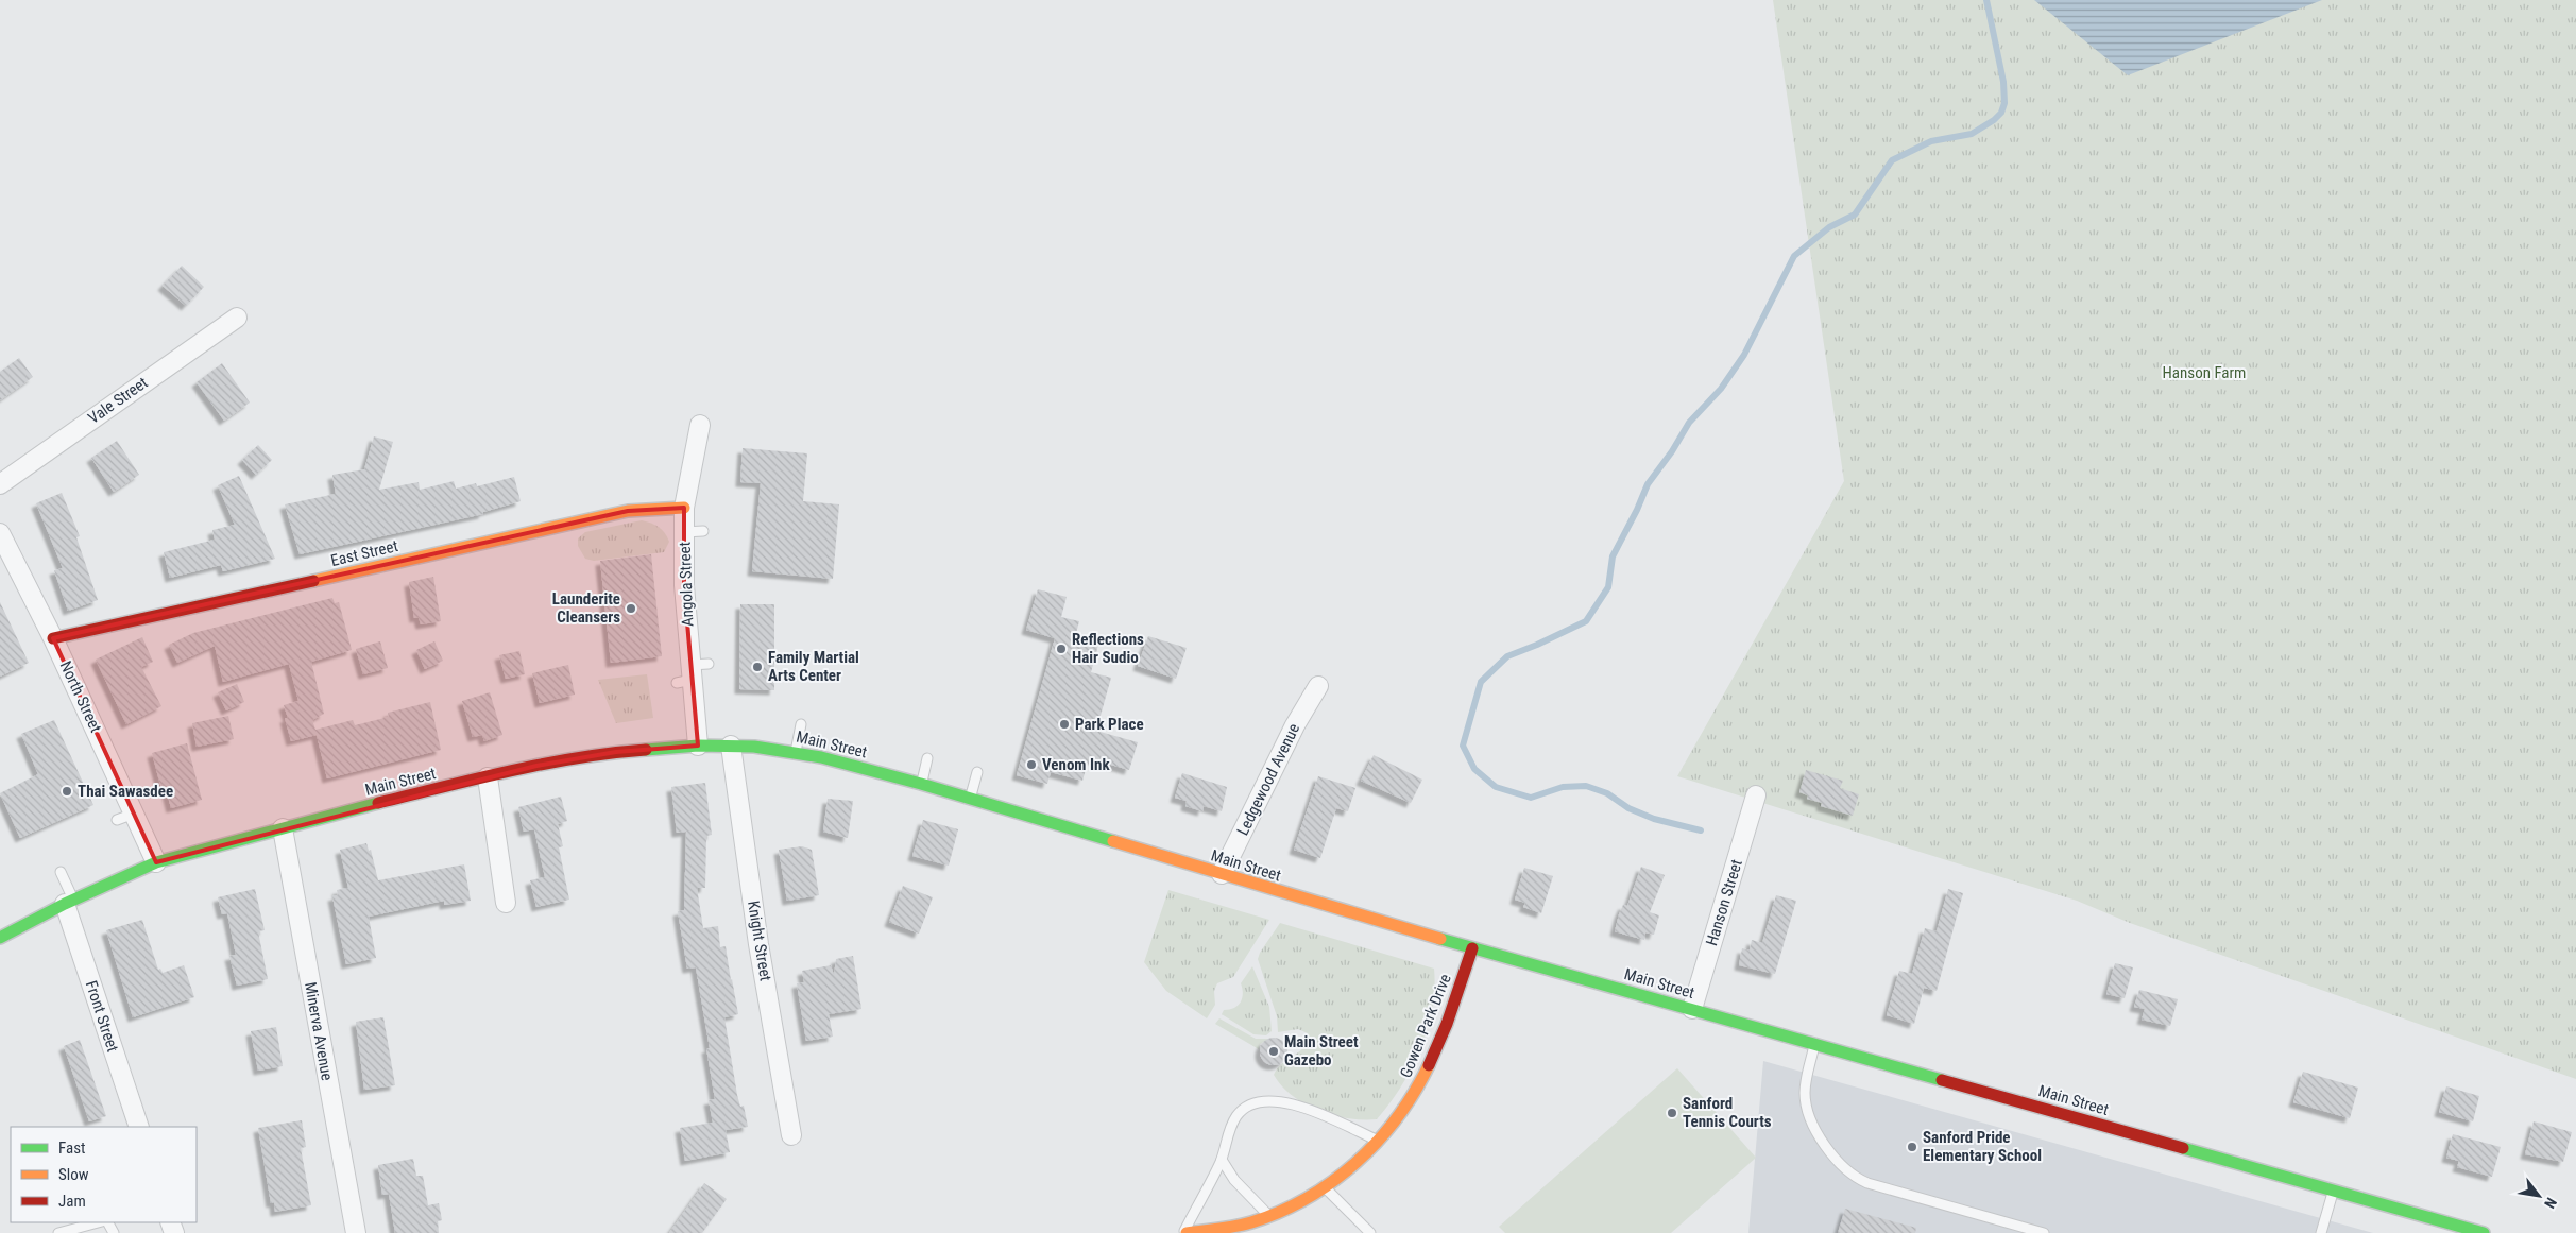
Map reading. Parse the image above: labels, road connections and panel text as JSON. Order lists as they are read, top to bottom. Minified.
{"streets":{"main road":["East Street","Main Street","Gowen Park Drive"],"street":["Vale Street","Angola Street","North Street","Ledgewood Avenue","Hanson Street","Knight Street","Front Street","Minerva Avenue"]},"crossings":[["East Street","Angola Street"],["East Street","North Street"],["Angola Street","Main Street"],["North Street","Main Street"],["Main Street","Ledgewood Avenue"],["Main Street","Hanson Street"],["Main Street","Knight Street"],["Main Street","Front Street"],["Main Street","Gowen Park Drive"],["Main Street","Minerva Avenue"]],"parks":["Hanson Farm"],"places":["Launderite Cleansers","Reflections Hair Sudio","Family Martial Arts Center","Park Place","Venom Ink","Thai Sawasdee","Main Street Gazebo","Sanford Tennis Courts","Sanford Pride Elementary School"],"legend":["Fast","Slow","Jam"],"north":"bottom right"}
